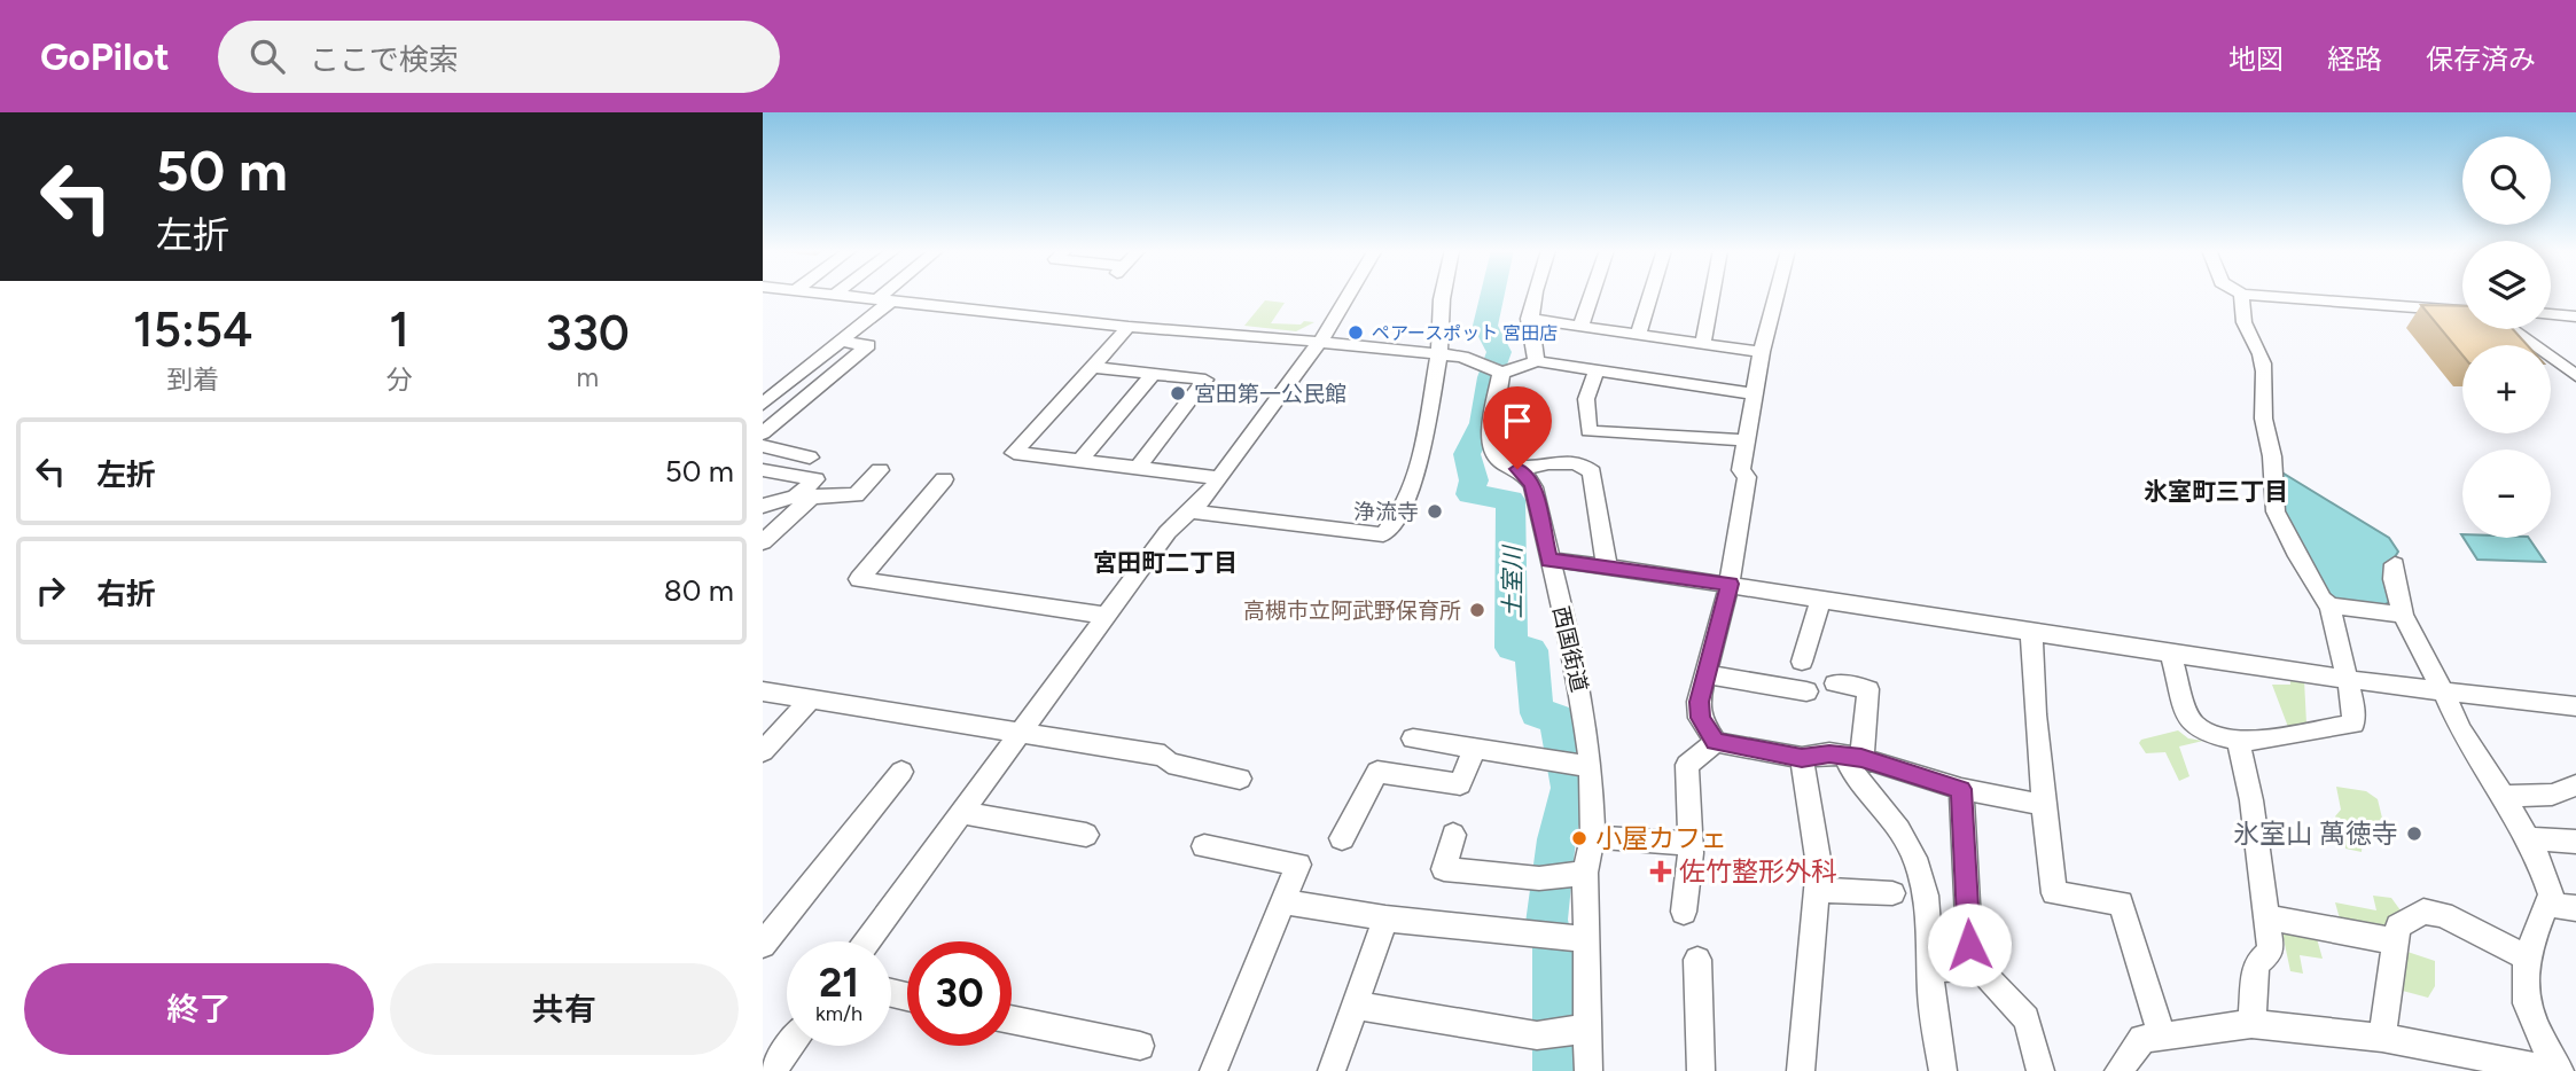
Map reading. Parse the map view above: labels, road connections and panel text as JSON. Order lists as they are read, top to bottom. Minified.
{"streets":{"street":["西国街道"]},"districts":["氷室町三丁目","宮田町二丁目"],"water":["土室川"],"places":{"other":["ペアースポット 宮田店","宮田第一公民館","浄流寺","高槻市立阿武野保育所","氷室山 萬徳寺","小屋カフェ"],"health":["佐竹整形外科"]},"page":{"header":"GoPilot","search":"ここで検索","nav":["地図","経路","保存済み"],"turn":["50 m","左折"],"map_buttons":["+","−"],"eta":["15:54","到着","1","分","330","m"],"list":[{"name":"左折","value":"50 m"},{"name":"右折","value":"80 m"}],"speed":"21 km/h","limit":"30","buttons":["終了","共有"]}}
